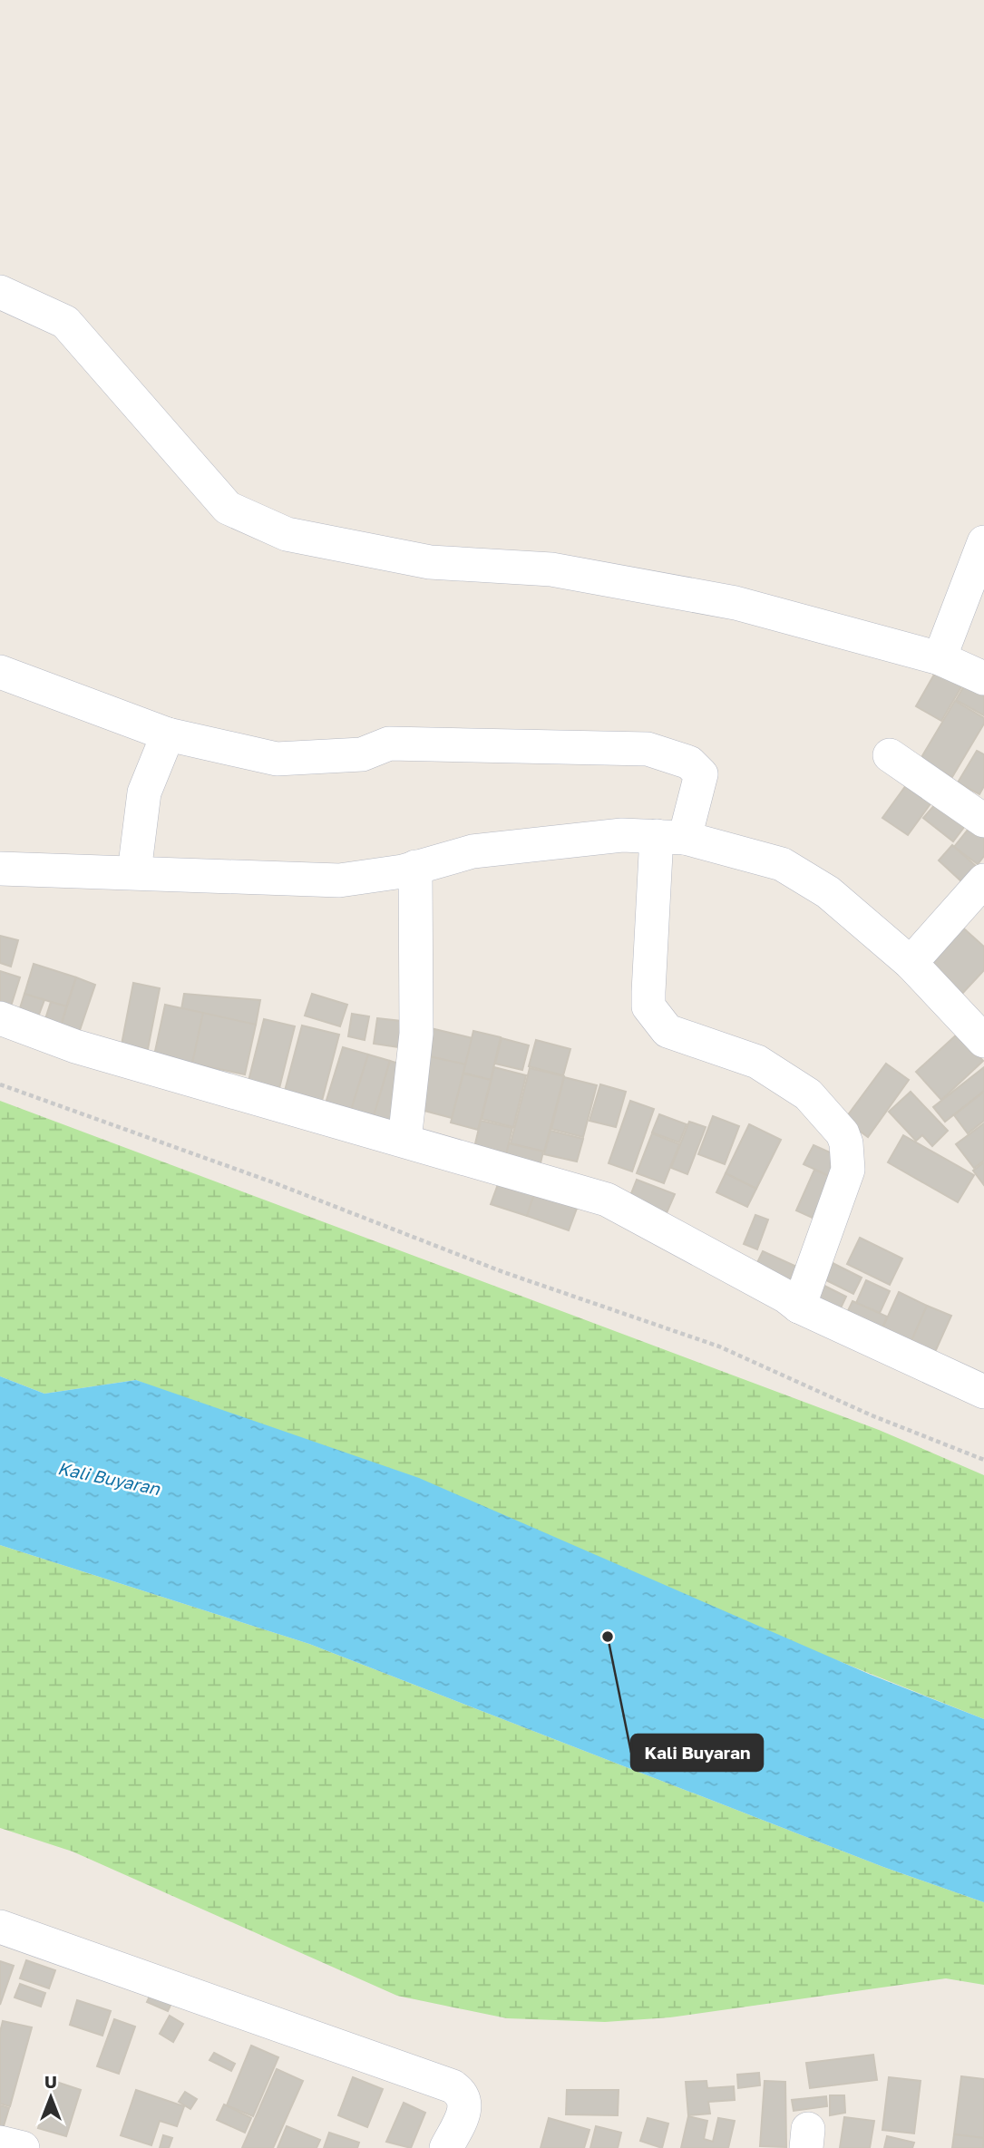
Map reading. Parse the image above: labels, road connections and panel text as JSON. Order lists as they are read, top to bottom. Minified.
{"water":["Kali Buyaran"],"places":["Kali Buyaran"],"north":"top"}
